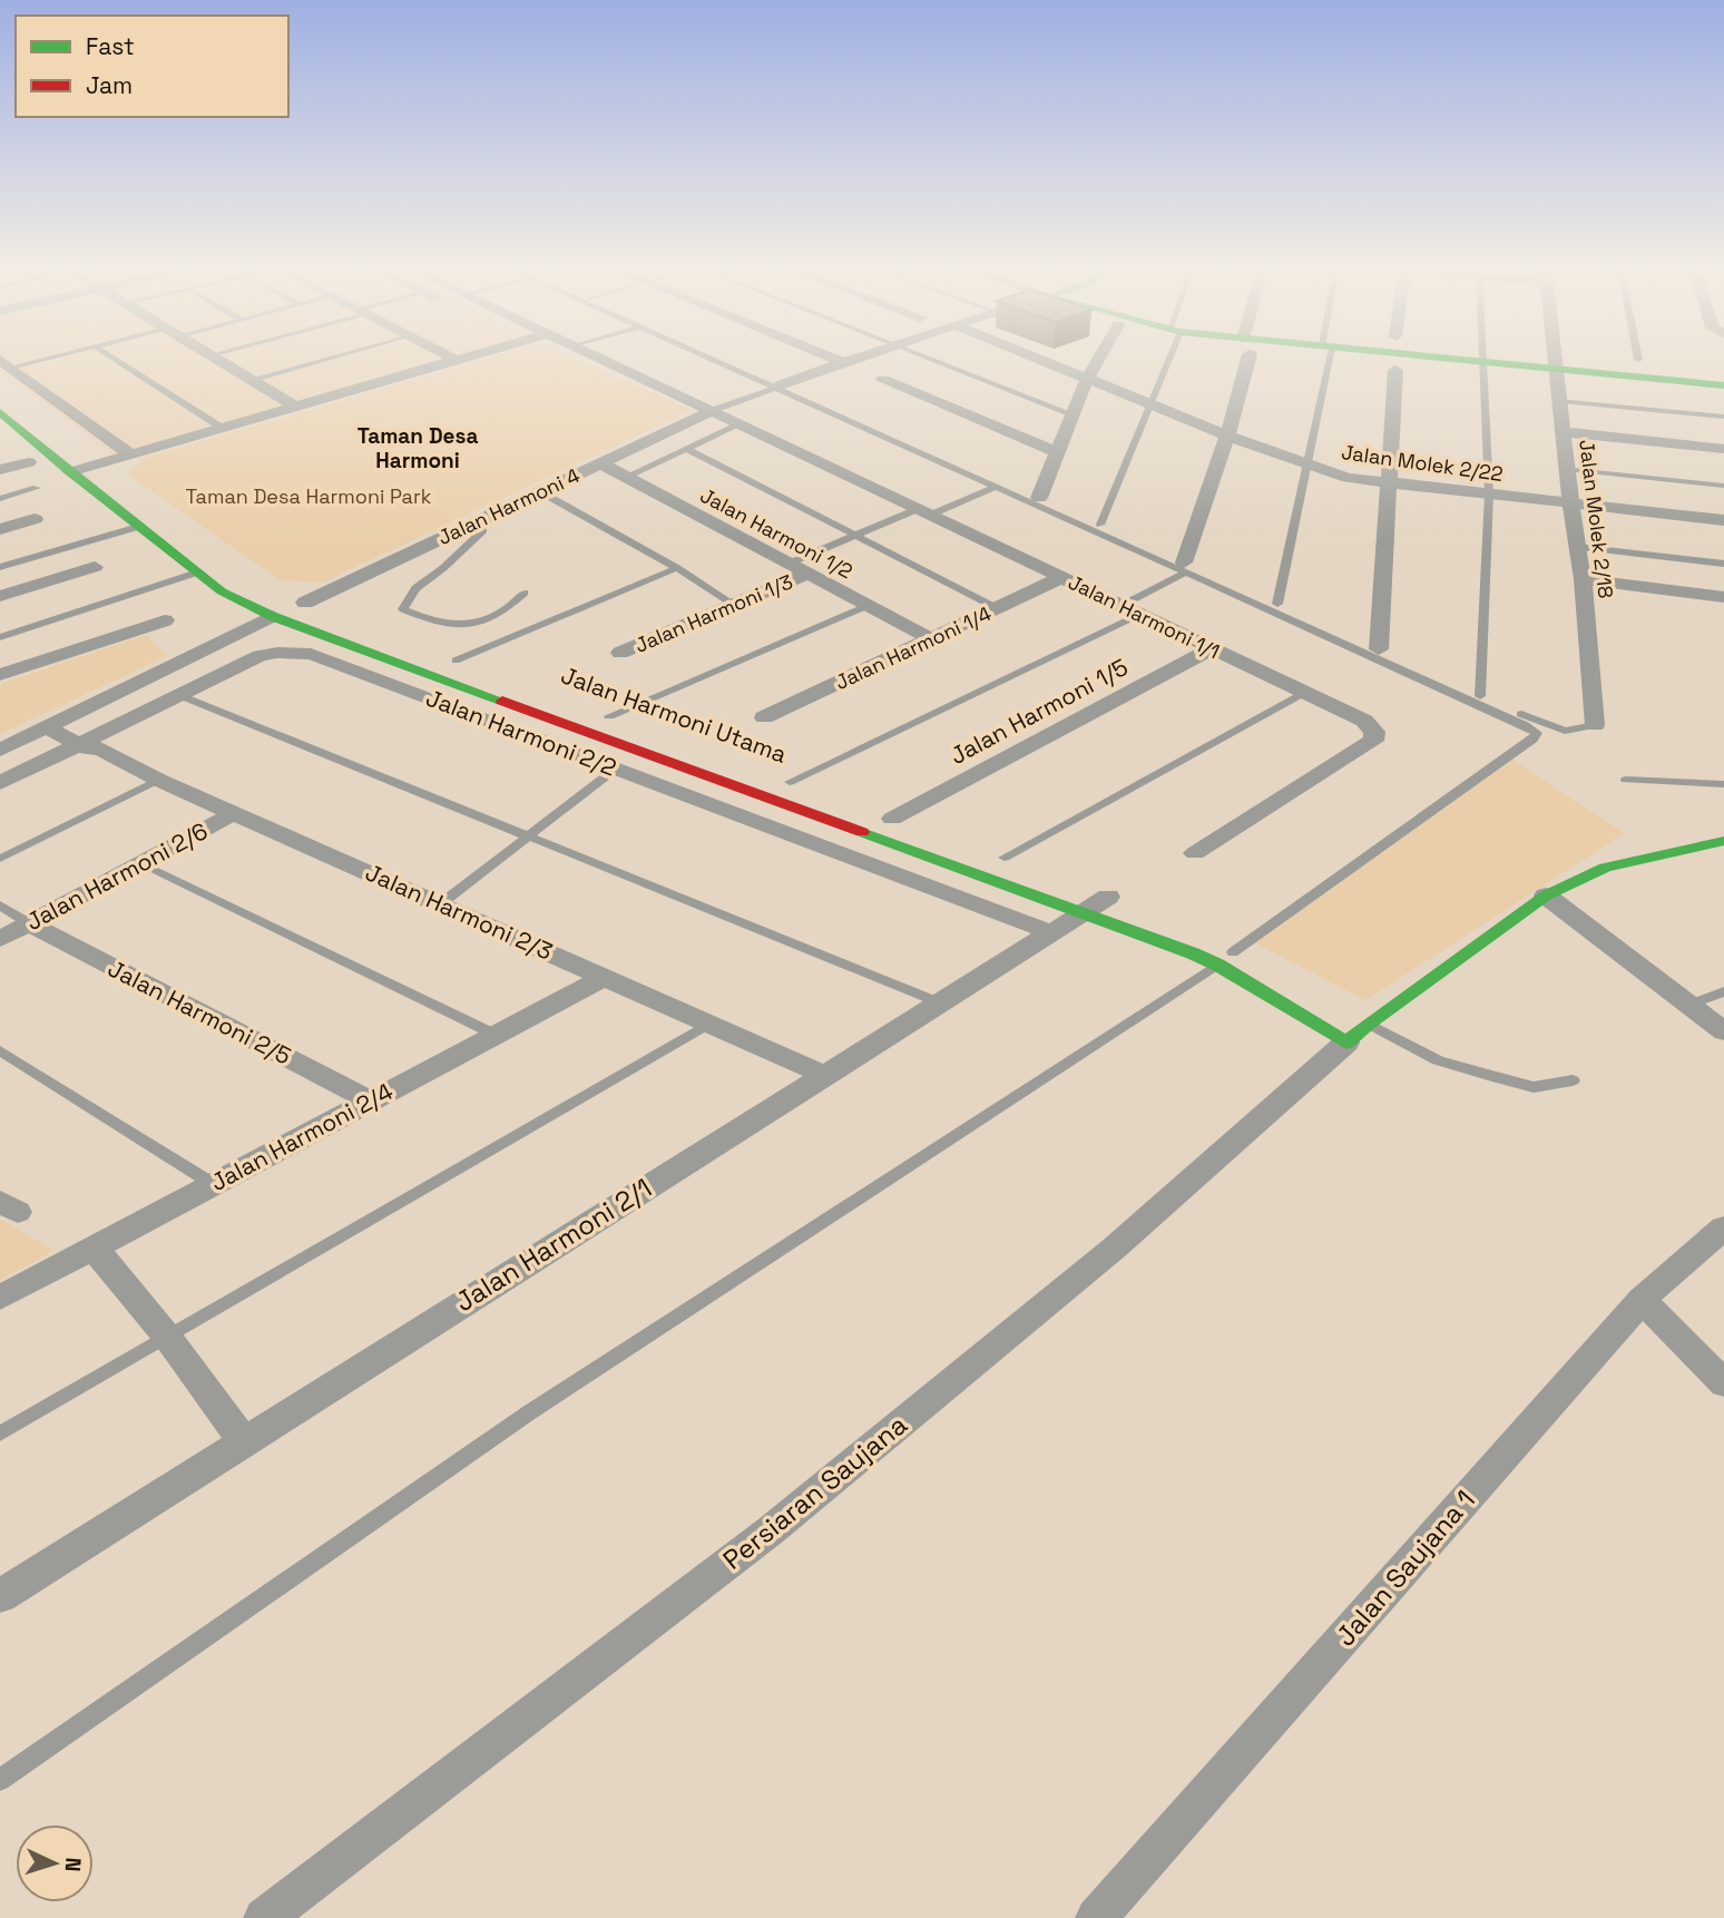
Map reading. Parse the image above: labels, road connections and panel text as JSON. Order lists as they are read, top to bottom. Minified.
{"streets":{"main road":["Jalan Harmoni Utama"],"street":["Jalan Molek 2/22","Jalan Harmoni 4","Jalan Molek 2/18","Jalan Harmoni 1/2","Jalan Harmoni 1/3","Jalan Harmoni 1/1","Jalan Harmoni 1/4","Jalan Harmoni 1/5","Jalan Harmoni 2/2","Jalan Harmoni 2/6","Jalan Harmoni 2/3","Jalan Harmoni 2/5","Jalan Harmoni 2/4","Jalan Harmoni 2/1","Persiaran Saujana","Jalan Saujana 1"]},"crossings":[["Jalan Molek 2/22","Jalan Molek 2/18"],["Jalan Harmoni 4","Jalan Harmoni 1/2"],["Jalan Harmoni 4","Jalan Harmoni 1/1"],["Jalan Harmoni 1/2","Jalan Harmoni 1/3"],["Jalan Harmoni 1/2","Jalan Harmoni 1/4"],["Jalan Harmoni 1/1","Jalan Harmoni 1/4"],["Jalan Harmoni 1/1","Jalan Harmoni 1/5"],["Jalan Harmoni Utama","Jalan Harmoni 2/1"],["Jalan Harmoni Utama","Persiaran Saujana"],["Jalan Harmoni 2/2","Jalan Harmoni 2/3"],["Jalan Harmoni 2/2","Jalan Harmoni 2/1"],["Jalan Harmoni 2/6","Jalan Harmoni 2/3"],["Jalan Harmoni 2/6","Jalan Harmoni 2/5"],["Jalan Harmoni 2/3","Jalan Harmoni 2/4"],["Jalan Harmoni 2/3","Jalan Harmoni 2/1"],["Jalan Harmoni 2/5","Jalan Harmoni 2/4"]],"districts":["Taman Desa Harmoni"],"parks":["Taman Desa Harmoni Park"],"legend":["Fast","Jam"],"north":"right"}
